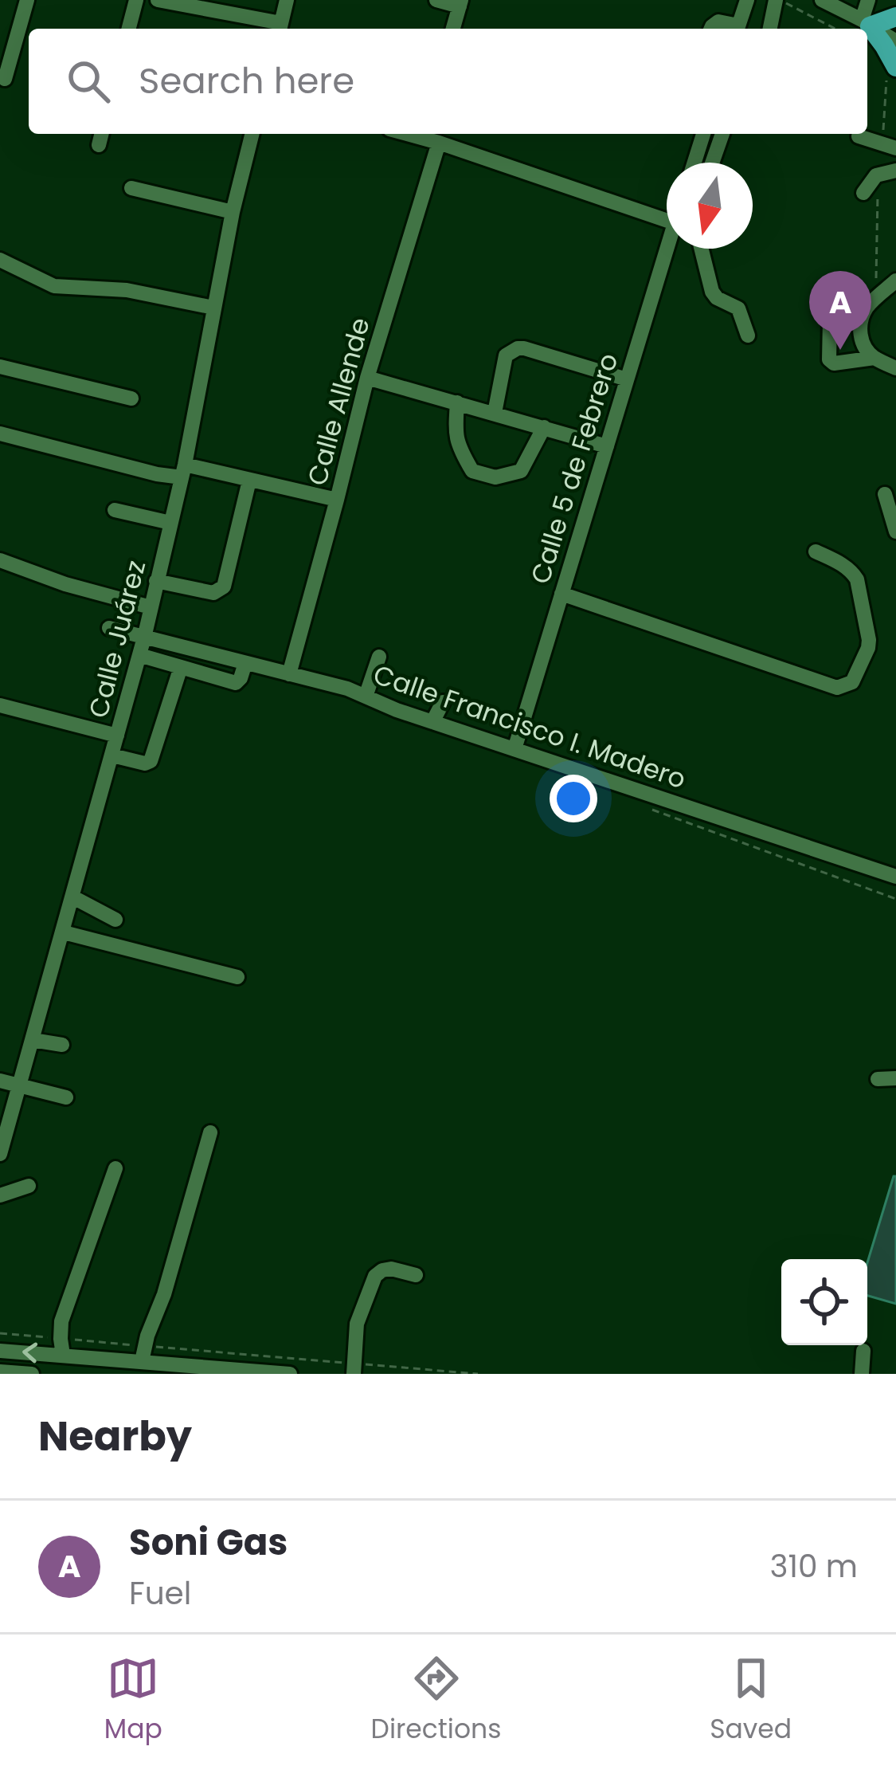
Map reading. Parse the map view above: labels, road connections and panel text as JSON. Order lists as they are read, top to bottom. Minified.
{"streets":{"street":["Calle Allende","Calle 5 de Febrero","Calle Juárez","Calle Francisco I. Madero"]},"crossings":[["Calle Allende","Calle Francisco I. Madero"],["Calle 5 de Febrero","Calle Francisco I. Madero"],["Calle Juárez","Calle Francisco I. Madero"]],"north":"bottom","page":{"search":"Search here","pins":"A","heading":"Nearby","list":[{"mark":"A","name":"Soni Gas","note":"Fuel","value":"310 m"}],"nav":["Map","Directions","Saved"]}}
